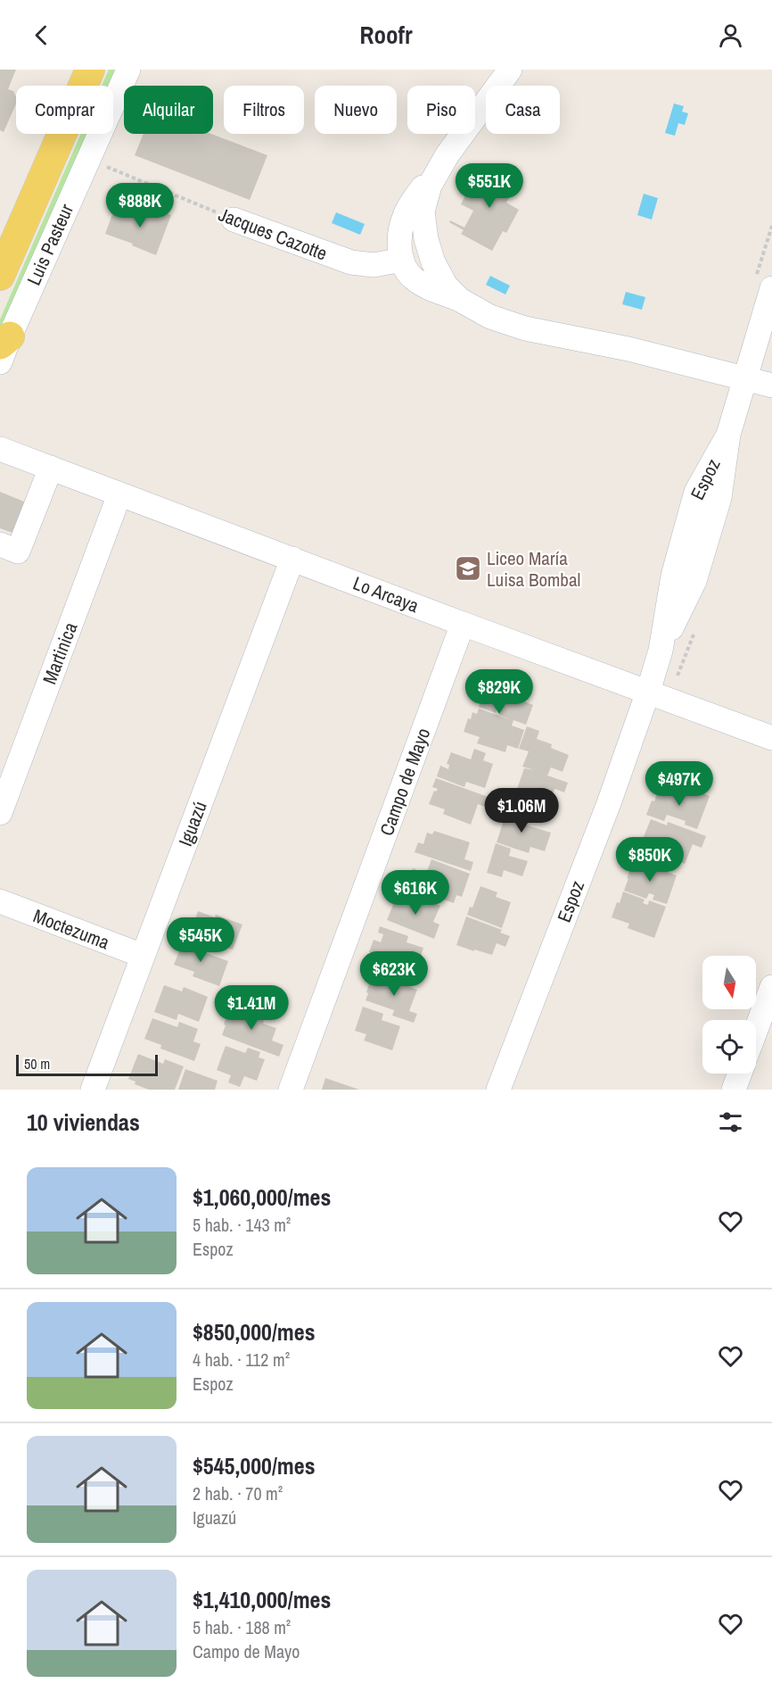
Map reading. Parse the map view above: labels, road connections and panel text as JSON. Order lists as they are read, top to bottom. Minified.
{"streets":{"street":["Jacques Cazotte","Luis Pasteur","Espoz","Lo Arcaya","Martinica","Campo de Mayo","Iguazú","Moctezuma"]},"crossings":[["Jacques Cazotte","Luis Pasteur"],["Espoz","Lo Arcaya"],["Lo Arcaya","Martinica"],["Lo Arcaya","Campo de Mayo"],["Lo Arcaya","Iguazú"],["Iguazú","Moctezuma"]],"places":{"school or university":["Liceo María Luisa Bombal"]},"scale_bar":"50 m","north":"bottom","page":{"header":"Roofr","chip":["Comprar","Alquilar","Filtros","Nuevo","Piso","Casa"],"price":["$551K","$888K","$829K","$497K","$1.06M","$850K","$616K","$545K","$623K","$1.41M"],"scale":"50 m","heading":"10 viviendas","list":[{"name":"$1,060,000/mes","note":"5 hab. · 143 m² · Espoz"},{"name":"$850,000/mes","note":"4 hab. · 112 m² · Espoz"},{"name":"$545,000/mes","note":"2 hab. · 70 m² · Iguazú"},{"name":"$1,410,000/mes","note":"5 hab. · 188 m² · Campo de Mayo"}]}}
